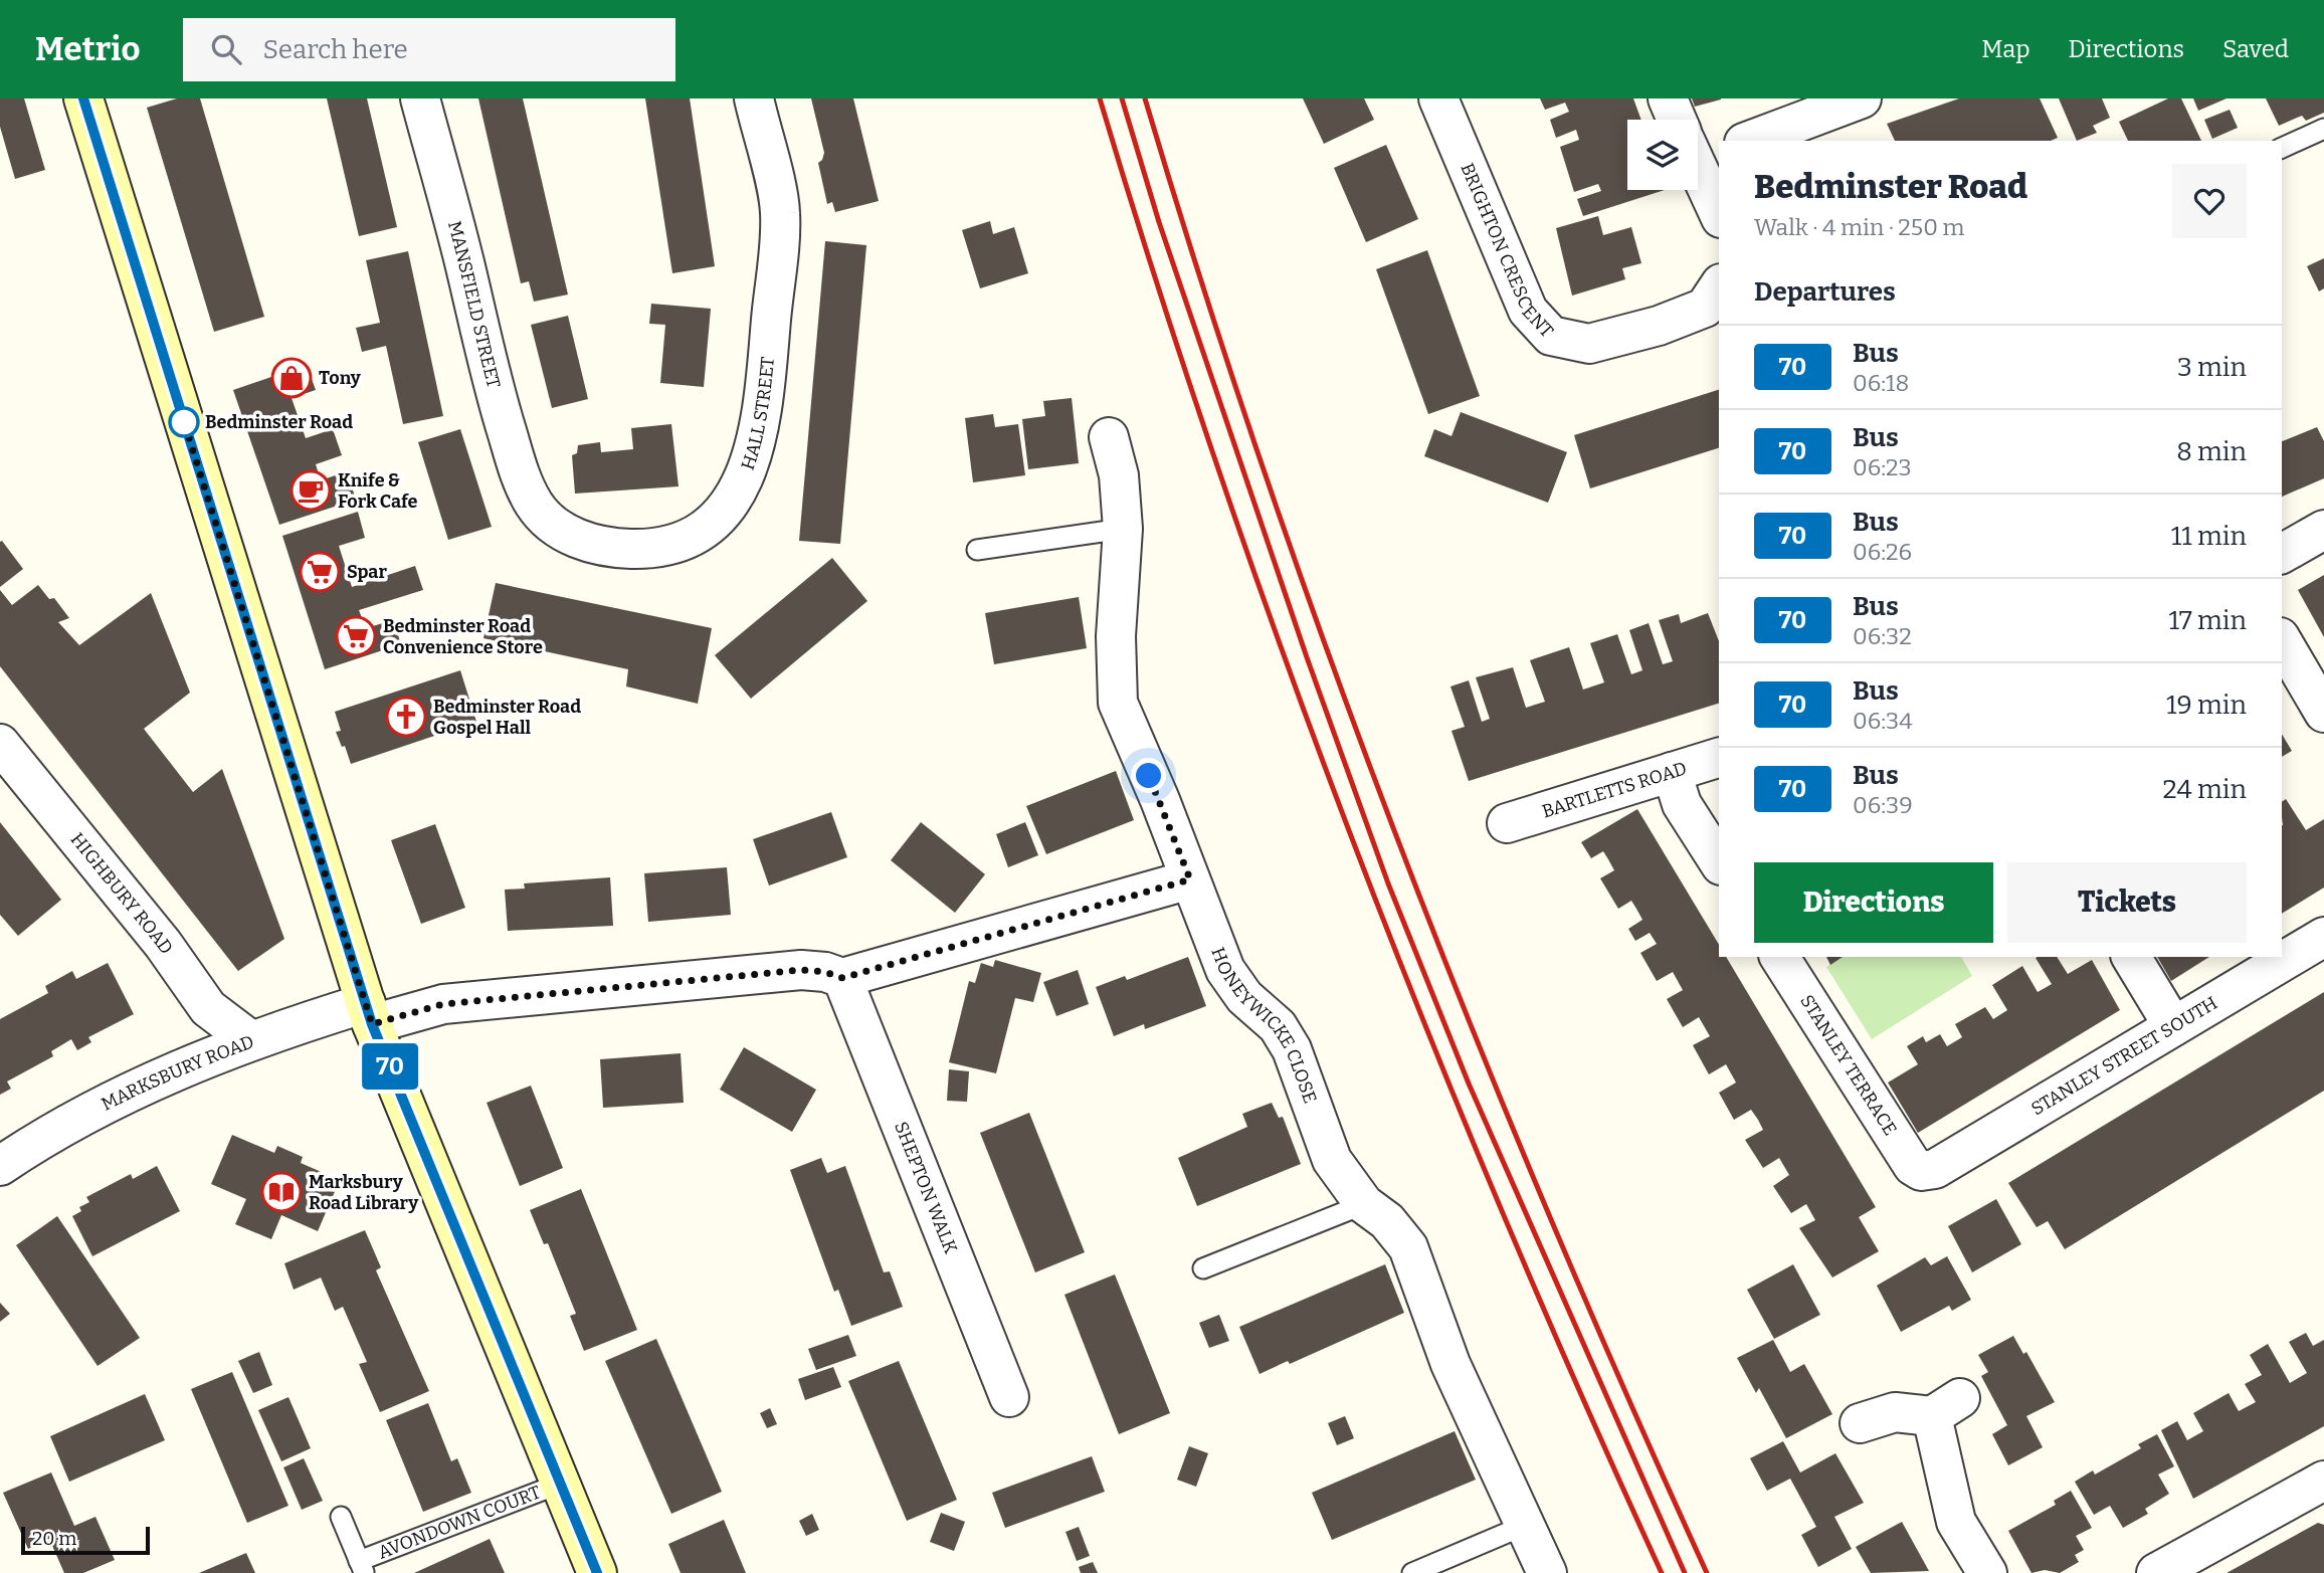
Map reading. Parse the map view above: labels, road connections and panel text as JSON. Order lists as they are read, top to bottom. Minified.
{"streets":{"street":["BRIGHTON CRESCENT","MANSFIELD STREET","HALL STREET","BARTLETTS ROAD","HIGHBURY ROAD","HONEYWICKE CLOSE","STANLEY STREET SOUTH","STANLEY TERRACE","MARKSBURY ROAD","SHEPTON WALK"],"lane":["AVONDOWN COURT"]},"crossings":[["MANSFIELD STREET","HALL STREET"],["HIGHBURY ROAD","MARKSBURY ROAD"],["STANLEY STREET SOUTH","STANLEY TERRACE"]],"places":{"shop":["Tony"],"other":["Bedminster Road"],"cafe":["Knife & Fork Cafe"],"supermarket":["Spar","Bedminster Road Convenience Store"],"church":["Bedminster Road Gospel Hall"],"library":["Marksbury Road Library"]},"lines":["bus line 70"],"scale_bar":"20 m","page":{"header":"Metrio","search":"Search here","nav":["Map","Directions","Saved"],"on_map":"70","heading":[["Bedminster Road","Walk · 4 min · 250 m"],"Departures"],"list":[{"mark":"70","name":"Bus","note":"06:18","value":"3 min"},{"mark":"70","name":"Bus","note":"06:23","value":"8 min"},{"mark":"70","name":"Bus","note":"06:26","value":"11 min"},{"mark":"70","name":"Bus","note":"06:32","value":"17 min"},{"mark":"70","name":"Bus","note":"06:34","value":"19 min"},{"mark":"70","name":"Bus","note":"06:39","value":"24 min"}],"buttons":["Directions","Tickets"],"scale":"20 m"}}
